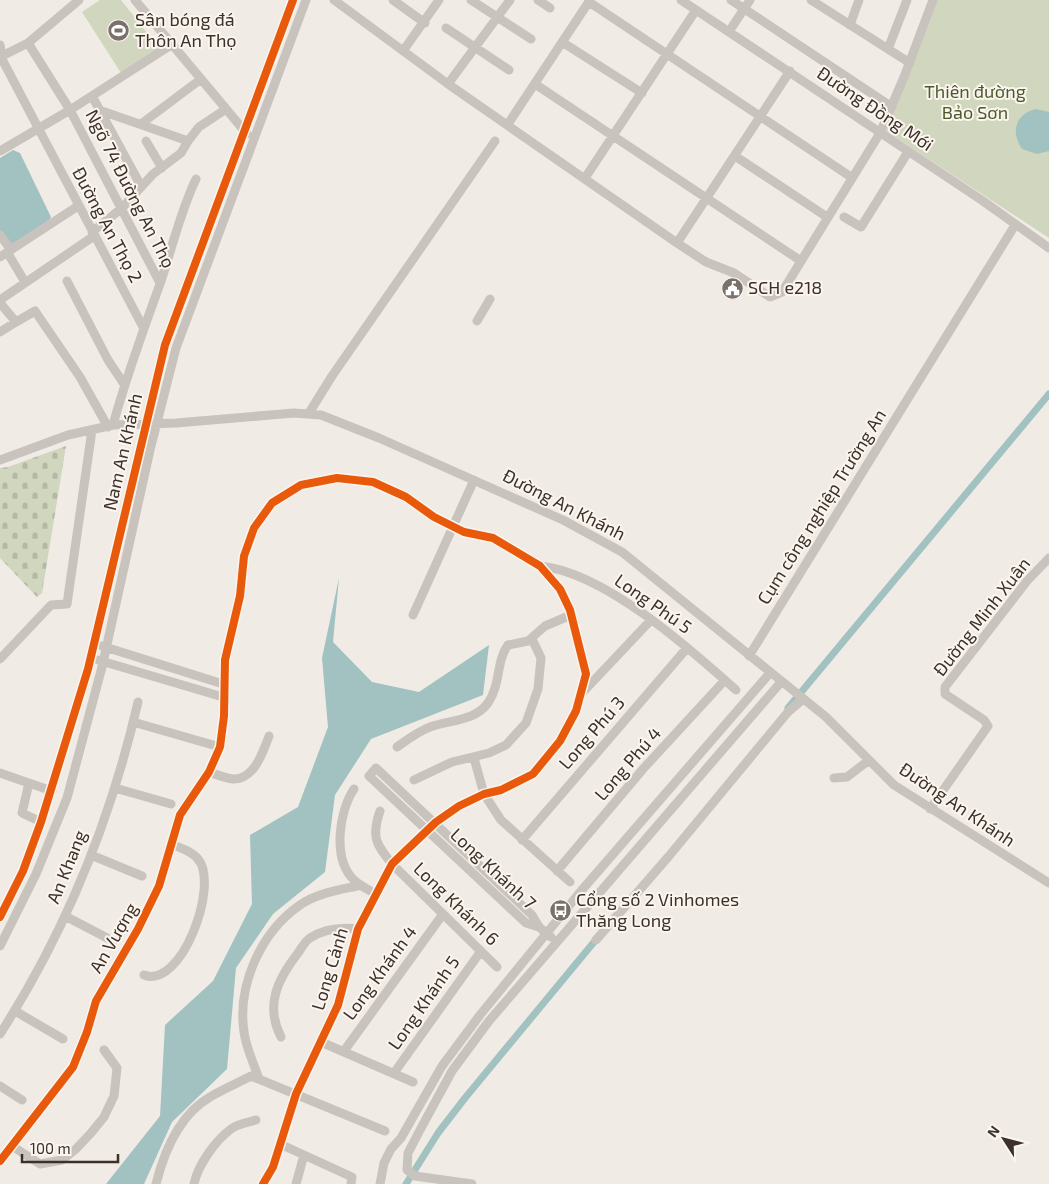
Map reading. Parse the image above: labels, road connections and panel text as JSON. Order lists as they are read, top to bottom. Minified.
{"streets":{"street":["Đường Đồng Mới","Ngõ 74 Đường An Thọ","Đường An Thọ 2","Nam An Khánh","Đường An Khánh","Cụm công nghiệp Trường An","Long Phú 5","Đường Minh Xuân","Long Phú 3","Long Phú 4","An Khang","Long Khánh 7","Long Khánh 6","An Vượng","Long Cảnh","Long Khánh 4","Long Khánh 5"]},"crossings":[["Đường Đồng Mới","Cụm công nghiệp Trường An"],["Nam An Khánh","Đường An Khánh"],["Đường An Khánh","Cụm công nghiệp Trường An"],["Đường An Khánh","Đường Minh Xuân"],["Long Phú 5","Long Phú 3"],["Long Phú 5","Long Phú 4"],["Long Phú 5","An Vượng"],["Long Phú 5","Long Cảnh"],["Long Khánh 7","Long Cảnh"],["Long Khánh 6","Long Cảnh"],["Long Khánh 6","Long Khánh 4"],["Long Khánh 6","Long Khánh 5"],["An Vượng","Long Cảnh"]],"parks":["Thiên đường Bảo Sơn"],"places":{"sports":["Sân bóng đá Thôn An Thọ"],"public building":["SCH e218"],"bus stop":["Cổng số 2 Vinhomes Thăng Long"]},"scale_bar":"100 m","north":"top left"}
